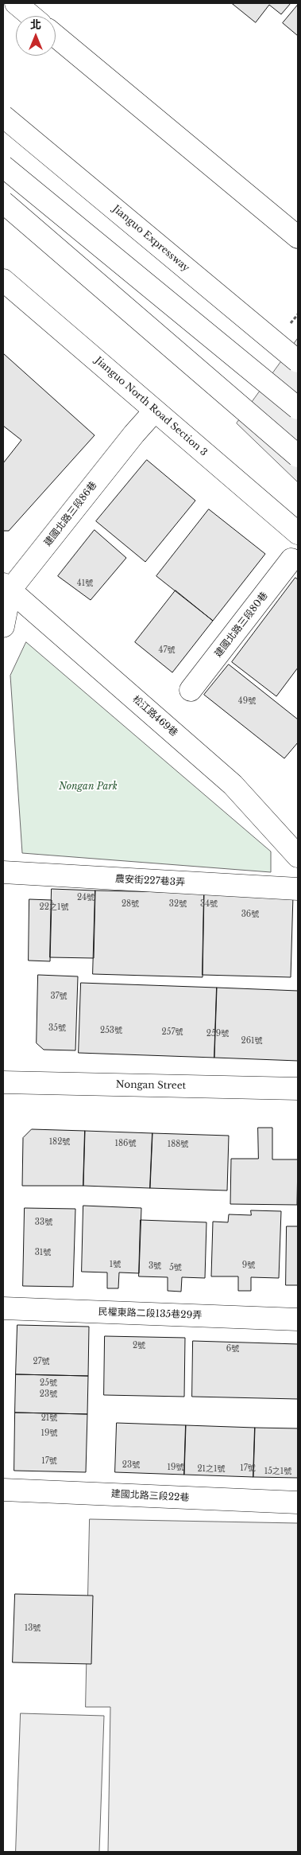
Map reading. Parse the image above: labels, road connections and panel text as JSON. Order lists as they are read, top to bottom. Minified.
{"streets":{"main road":["Jianguo Expressway","Jianguo North Road Section 3","建國北路三段86巷","建國北路三段80巷","松江路469巷","農安街227巷3弄","Nongan Street","民權東路二段135巷29弄","建國北路三段22巷"]},"crossings":[["Jianguo North Road Section 3","建國北路三段86巷"],["建國北路三段86巷","松江路469巷"]],"parks":["Nongan Park"],"house_numbers":["41號","47號","49號","24號","28號","32號","34號","22之1號","36號","37號","35號","253號","257號","259號","261號","182號","186號","188號","33號","31號","1號","9號","3號","5號","2號","6號","27號","25號","23號","21號","19號","17號","23號","19號","17號","21之1號","15之1號","13號"],"north":"top"}
